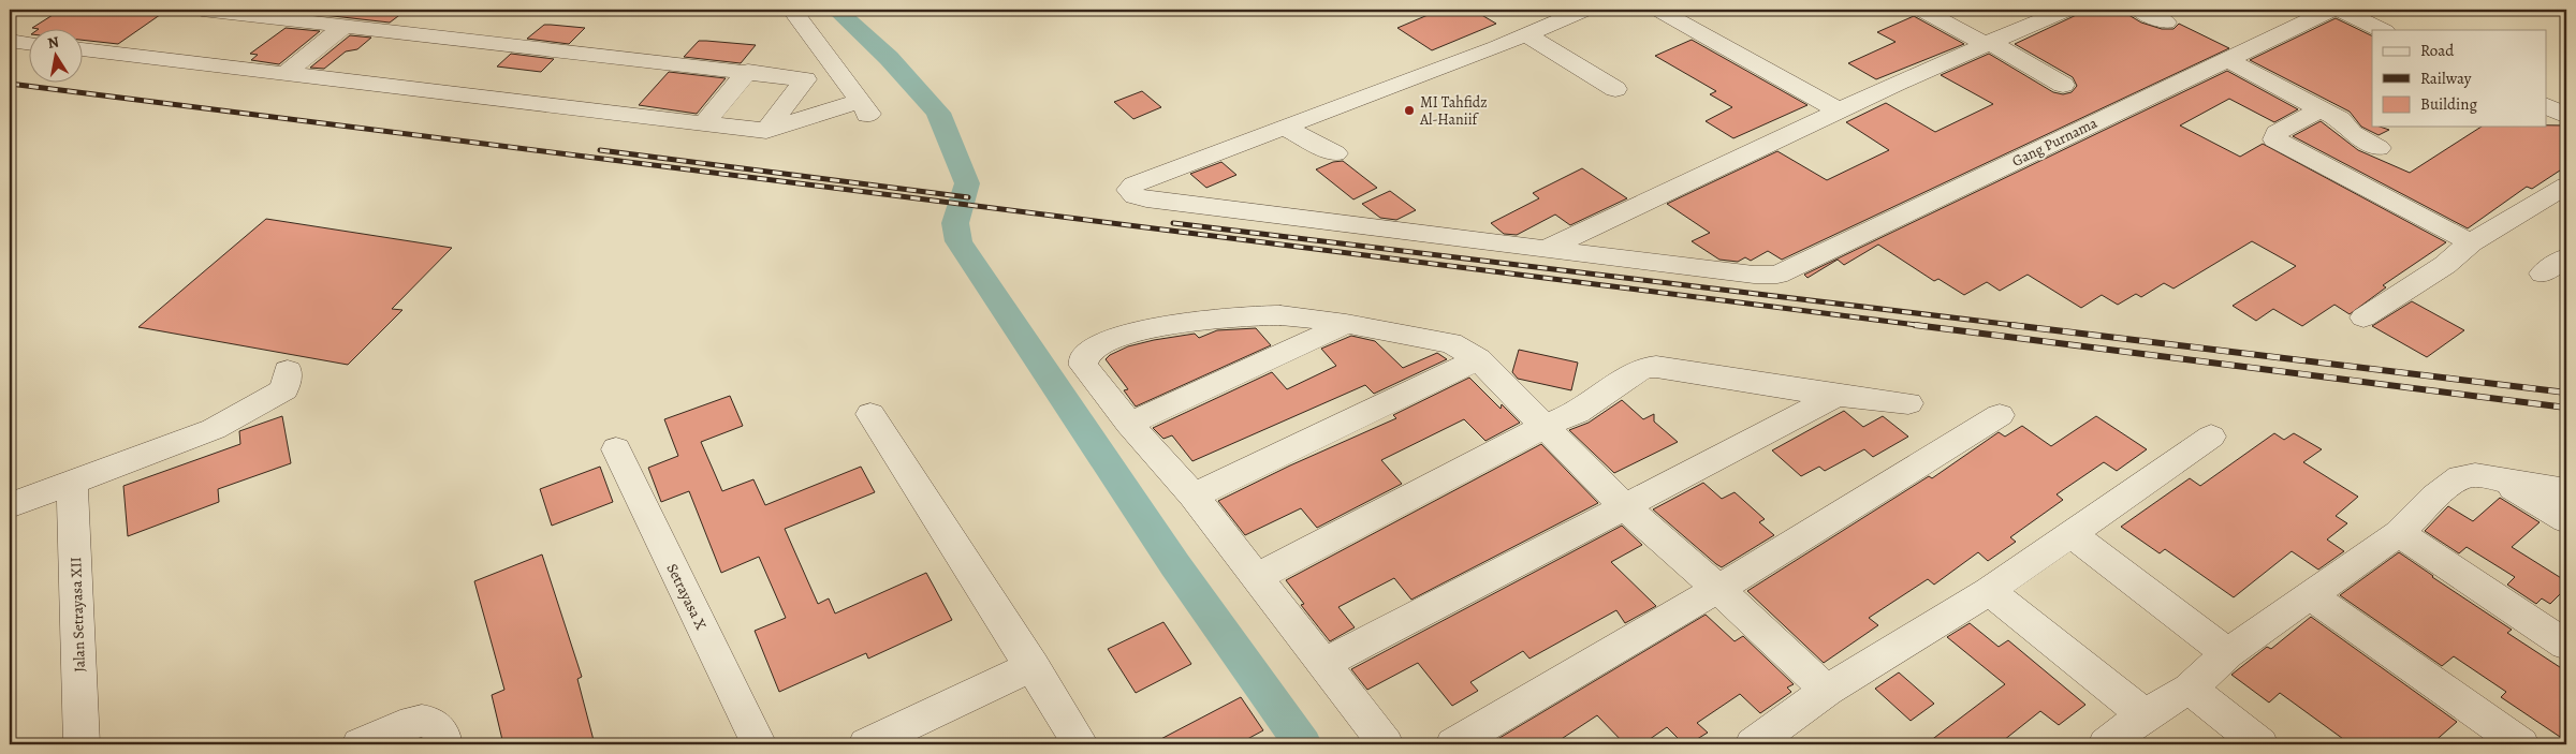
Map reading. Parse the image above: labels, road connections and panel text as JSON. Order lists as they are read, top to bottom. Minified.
{"streets":{"street":["Gang Purnama","Setrayasa X","Jalan Setrayasa XII"]},"places":["MI Tahfidz Al-Haniif"],"legend":["Road","Railway","Building"],"north":"top"}
